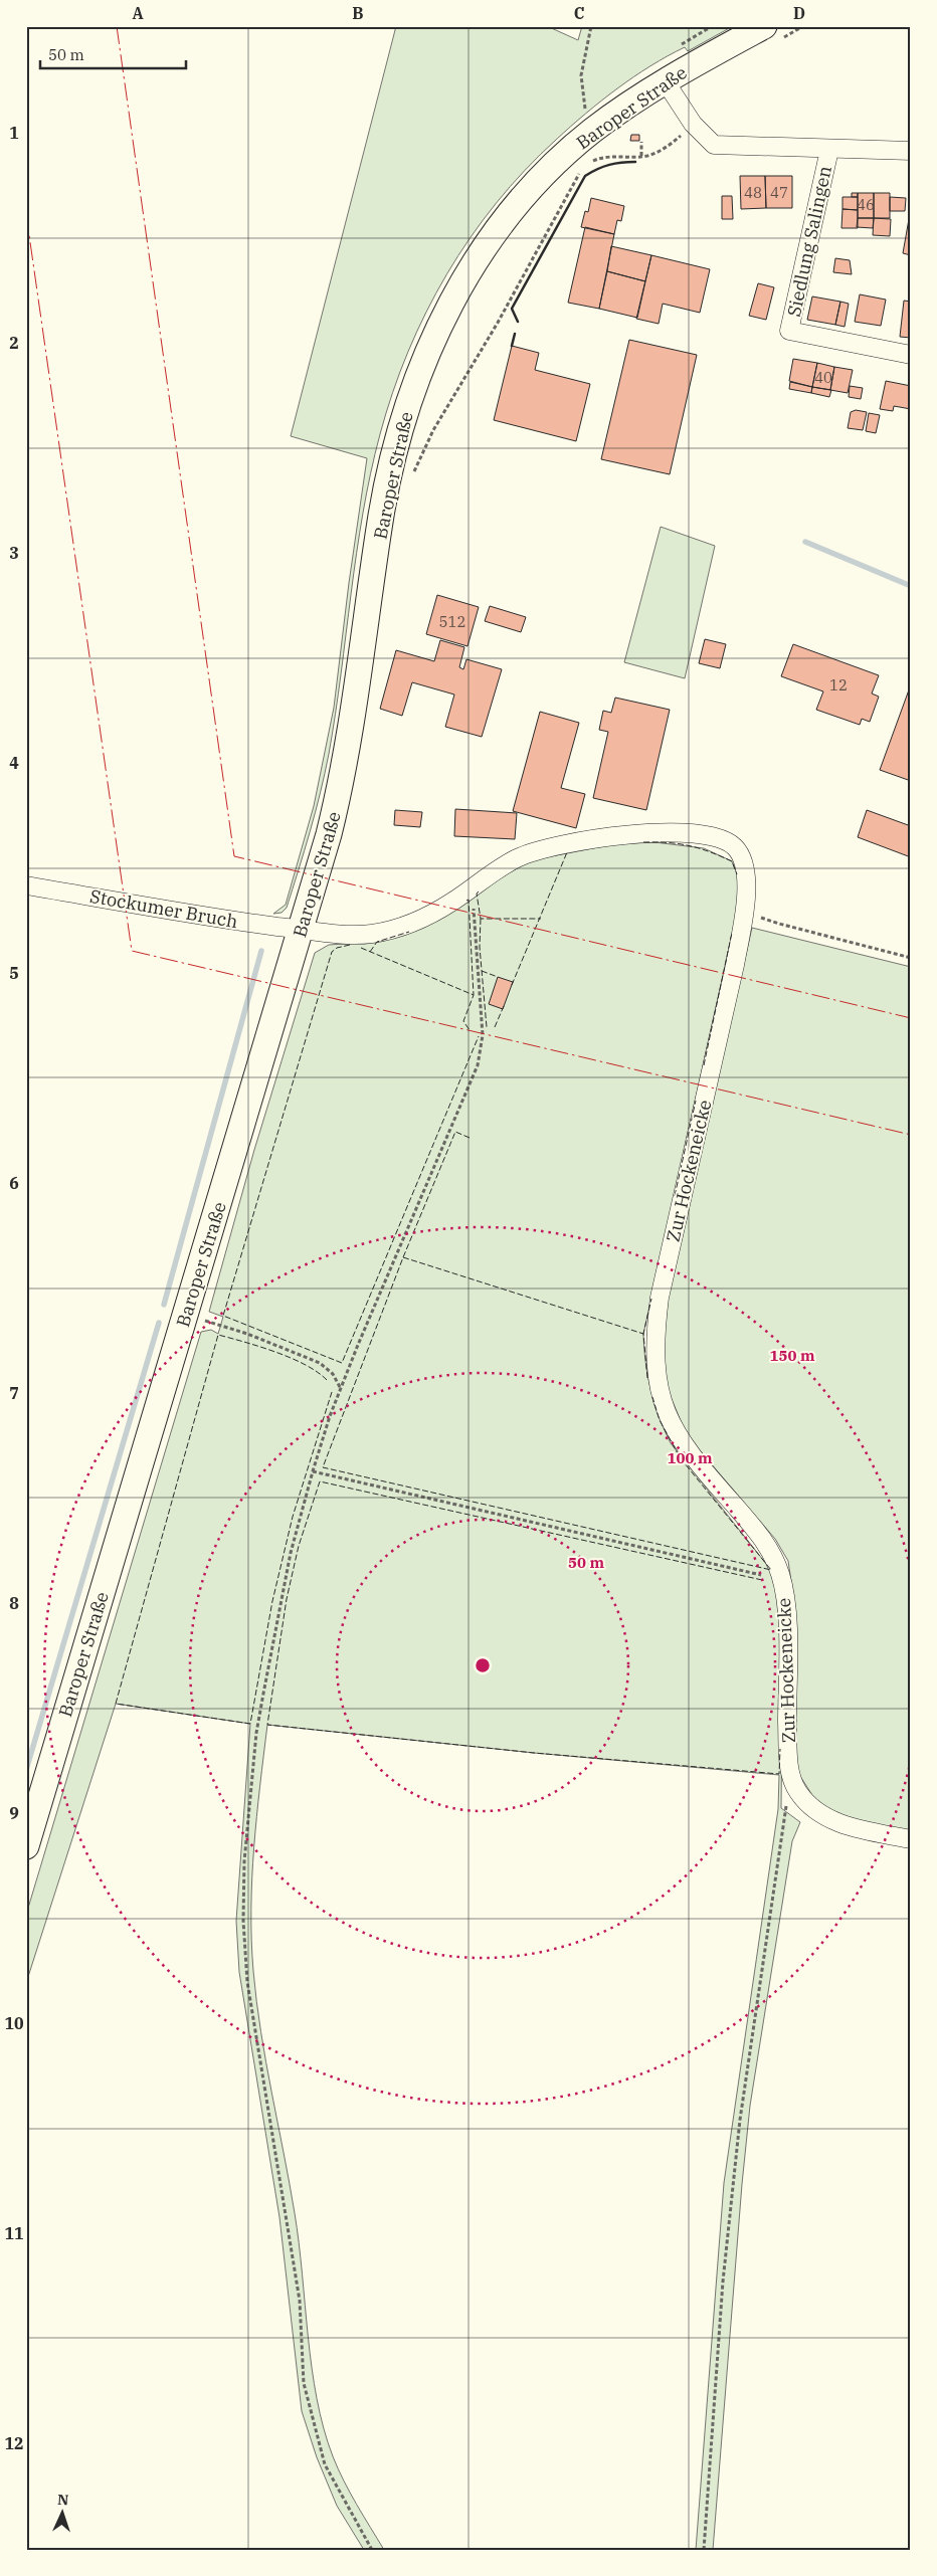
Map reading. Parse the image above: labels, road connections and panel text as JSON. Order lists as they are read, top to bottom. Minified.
{"streets":{"main road":["Baroper Straße"],"street":["Siedlung Salingen","Stockumer Bruch","Zur Hockeneicke"]},"crossings":[["Baroper Straße","Siedlung Salingen"],["Baroper Straße","Stockumer Bruch"],["Baroper Straße","Zur Hockeneicke"],["Stockumer Bruch","Zur Hockeneicke"]],"house_numbers":["48","47","46","40","512","12"],"scale_bar":"50 m","north":"top","grid":{"columns":["A","B","C","D"],"rows":["1","2","3","4","5","6","7","8","9","10","11","12"]},"rings":["150 m","100 m","50 m"]}
